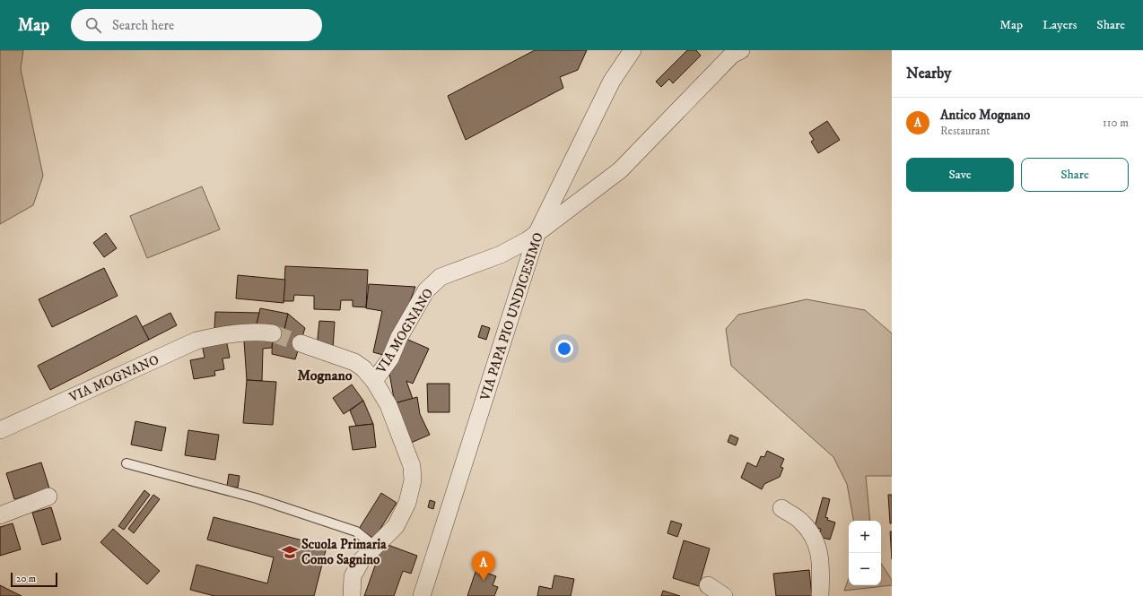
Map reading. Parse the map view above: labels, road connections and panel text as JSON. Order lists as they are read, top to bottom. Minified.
{"streets":{"street":["VIA PAPA PIO UNDICESIMO","VIA MOGNANO"]},"crossings":[["VIA PAPA PIO UNDICESIMO","VIA MOGNANO"]],"districts":["Mognano"],"places":{"school or university":["Scuola Primaria Como Sagnino"]},"scale_bar":"20 m","page":{"header":"Map","search":"Search here","nav":["Map","Layers","Share"],"heading":"Nearby","list":[{"mark":"A","name":"Antico Mognano","note":"Restaurant","value":"110 m"}],"buttons":["Save","Share"],"map_buttons":["+","−"],"pins":"A","scale":"20 m"}}
